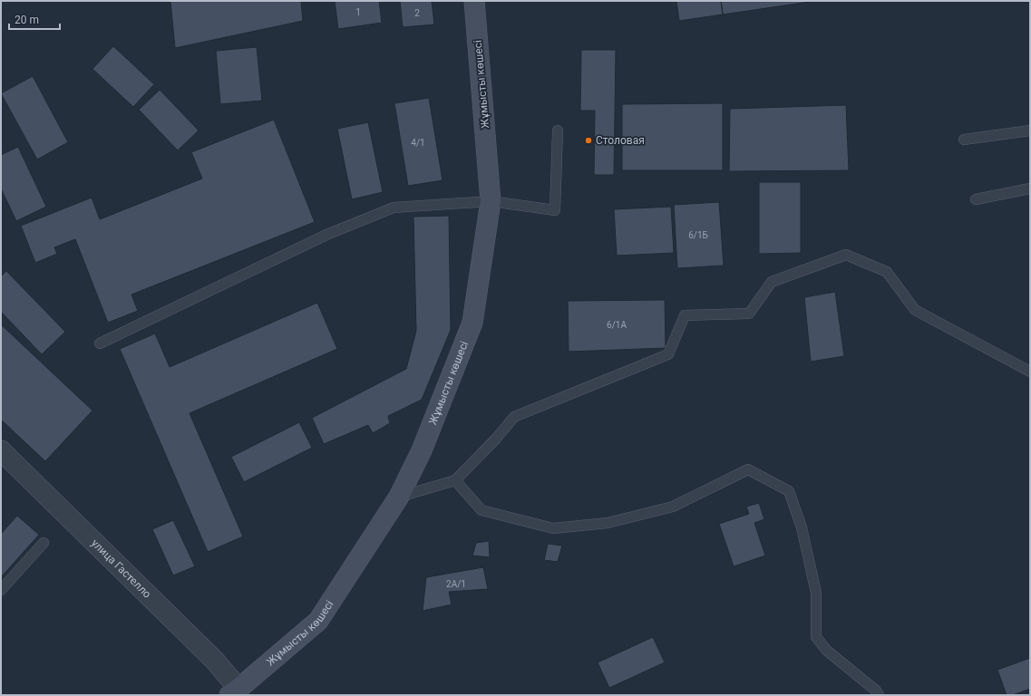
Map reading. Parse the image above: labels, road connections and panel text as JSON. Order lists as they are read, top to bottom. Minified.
{"streets":{"main road":["Жұмысты көшесі"],"street":["улица Гастелло"]},"crossings":[["Жұмысты көшесі","улица Гастелло"]],"places":["Столовая"],"house_numbers":["1","2","4/1","6/1Б","6/1А","2А/1"],"scale_bar":"20 m"}
